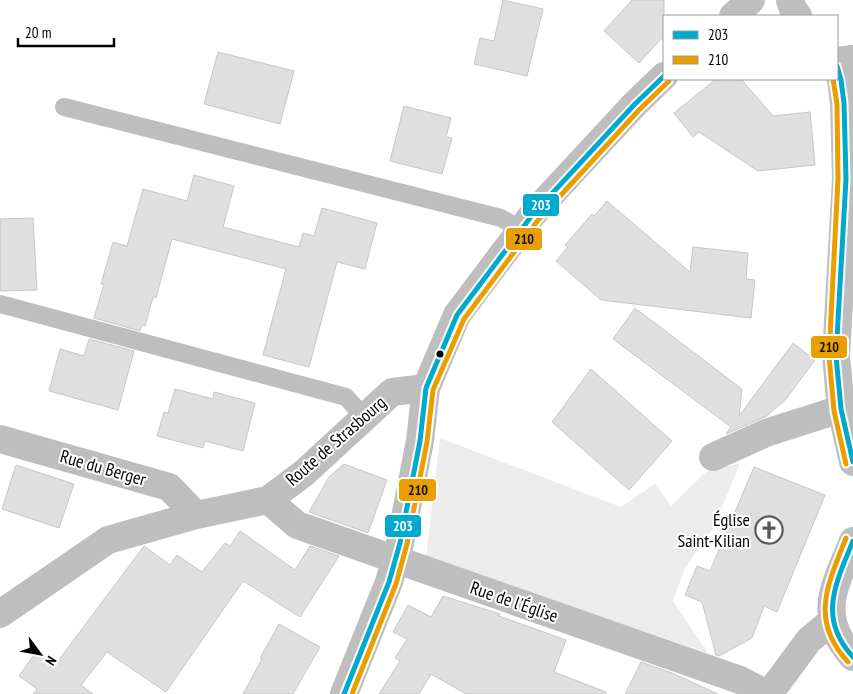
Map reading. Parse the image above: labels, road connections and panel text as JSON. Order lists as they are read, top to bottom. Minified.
{"streets":{"street":["Route de Strasbourg","Rue du Berger","Rue de l'Église"]},"crossings":[["Route de Strasbourg","Rue du Berger"],["Route de Strasbourg","Rue de l'Église"]],"places":{"church":["Église Saint-Kilian"]},"lines":["transit line 203","transit line 210"],"legend":["203","210"],"scale_bar":"20 m","north":"bottom right"}
